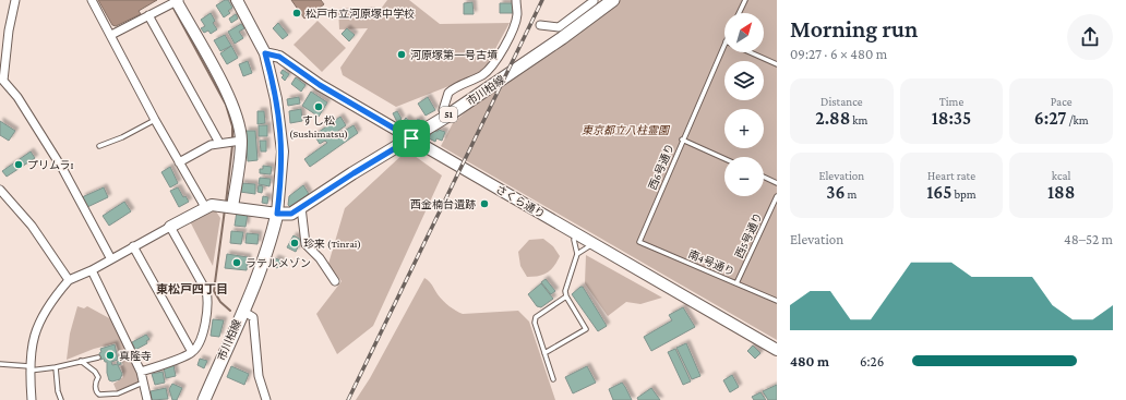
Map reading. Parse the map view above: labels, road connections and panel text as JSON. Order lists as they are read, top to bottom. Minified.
{"streets":{"main road":["市川柏線","51"],"street":["さくら通り"],"lane":["西6号通り","西5号通り","南4号通り"]},"crossings":[["市川柏線","さくら通り"],["西6号通り","南4号通り"],["西5号通り","南4号通り"]],"districts":["東松戸四丁目"],"parks":["東京都立八柱霊園"],"places":["松戸市立河原塚中学校","河原塚第一号古墳","すし松 (Sushimatsu)","プリムラI","西金楠台遺跡","珍来 (Tinrai)","ラテルメゾン","真隆寺"],"north":"top right","page":{"heading":["Morning run","09:27 · 6 × 480 m"],"map_buttons":["+","−"],"stats":[["Distance","2.88 km"],["Time","18:35"],["Pace","6:27 /km"],["Elevation","36 m"],["Heart rate","165 bpm"],["kcal","188"]],"chart":["Elevation","48–52 m"],"list":[{"name":"480 m","note":"6:26"}]}}
